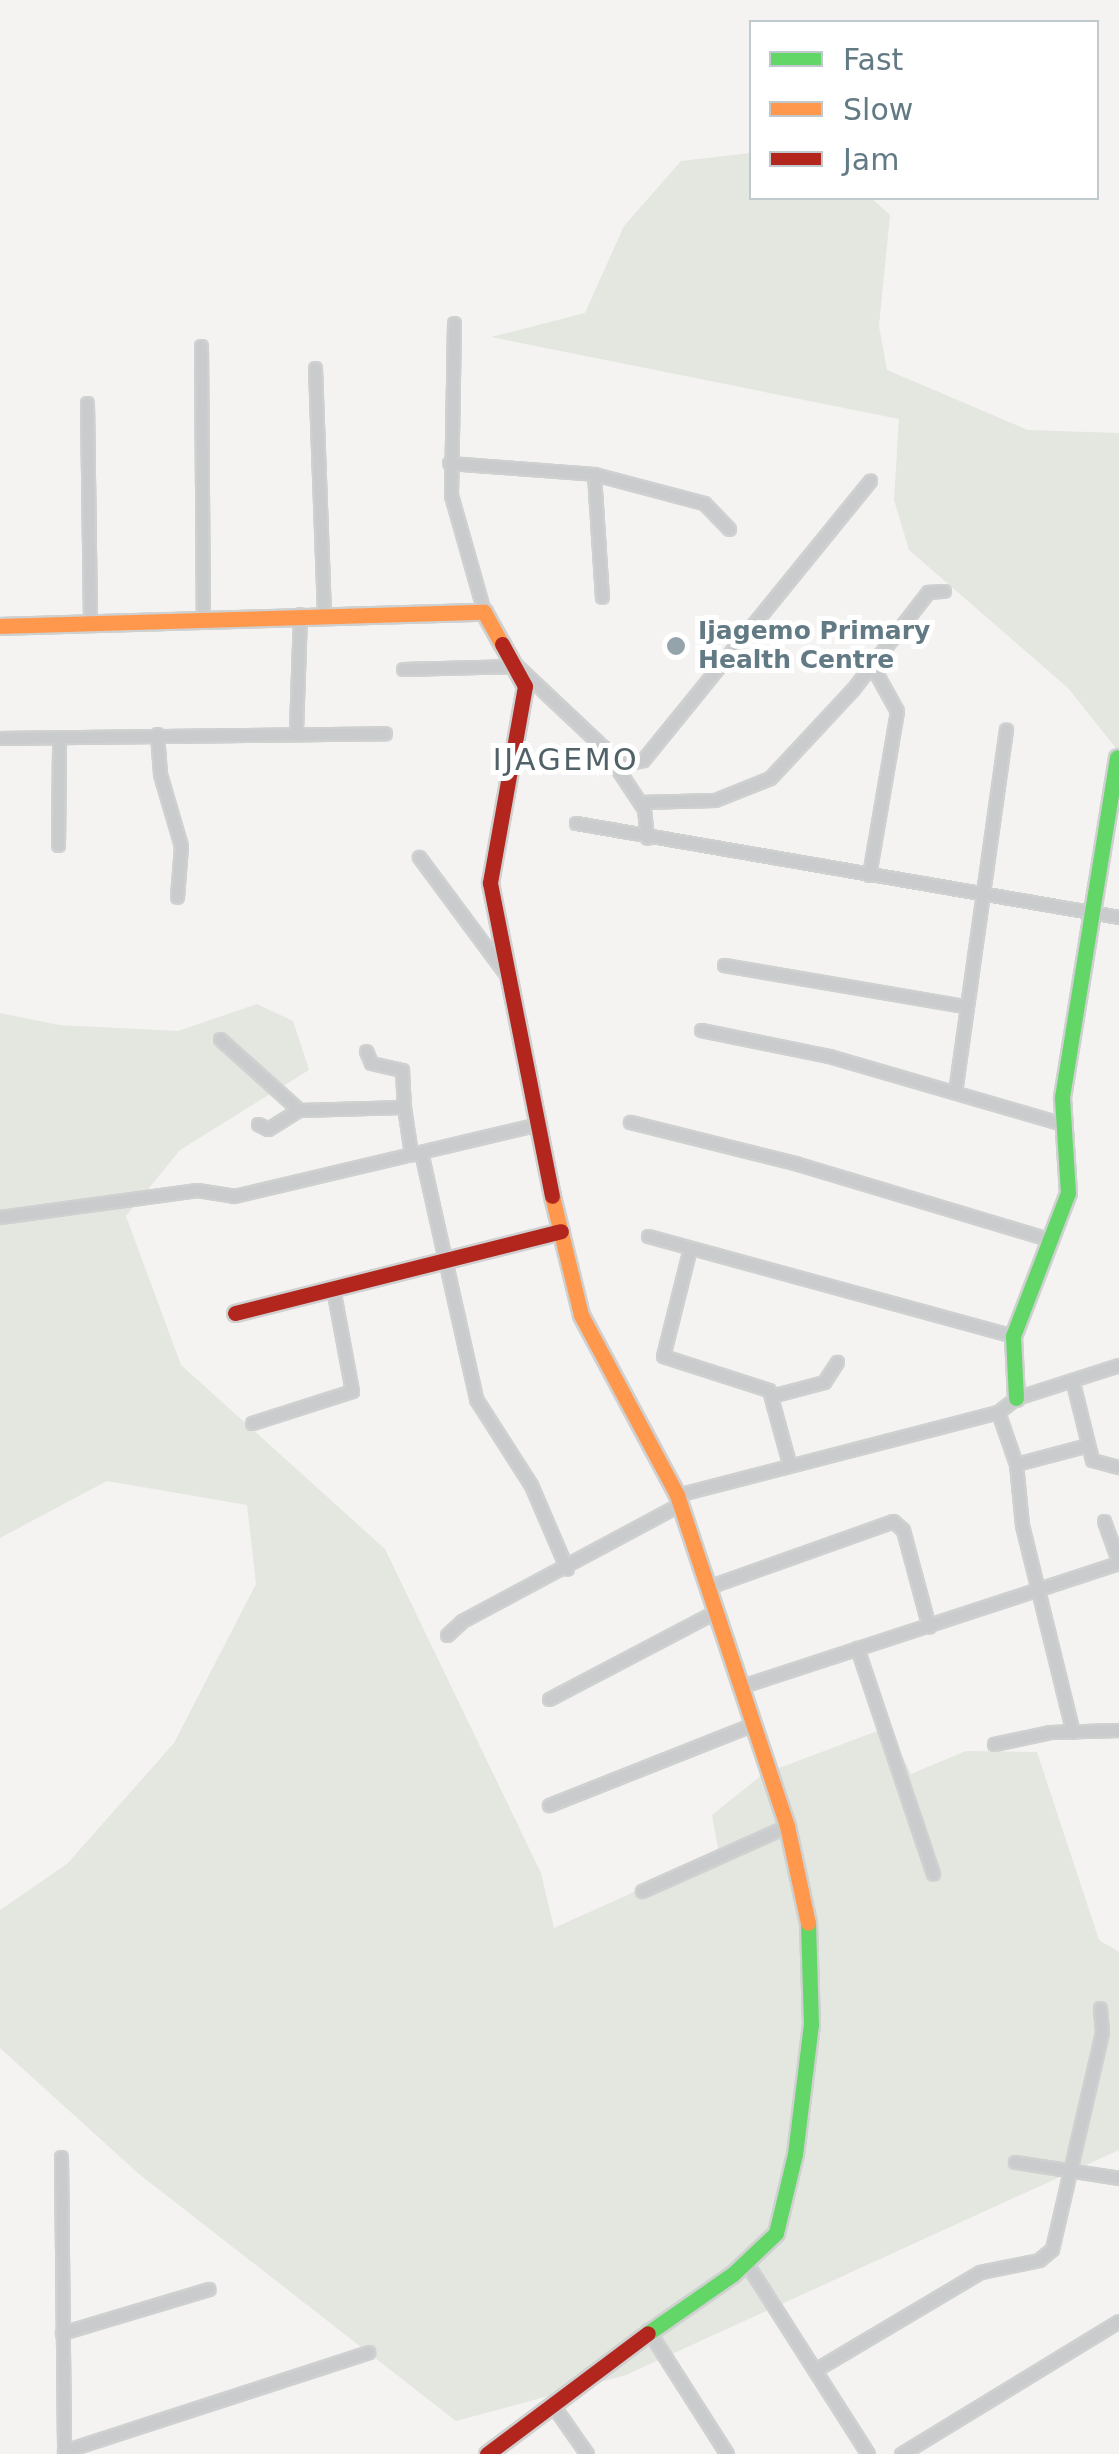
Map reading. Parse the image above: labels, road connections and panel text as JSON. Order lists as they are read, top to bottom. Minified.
{"districts":["IJAGEMO"],"places":["Ijagemo Primary Health Centre"],"legend":["Fast","Slow","Jam"]}
